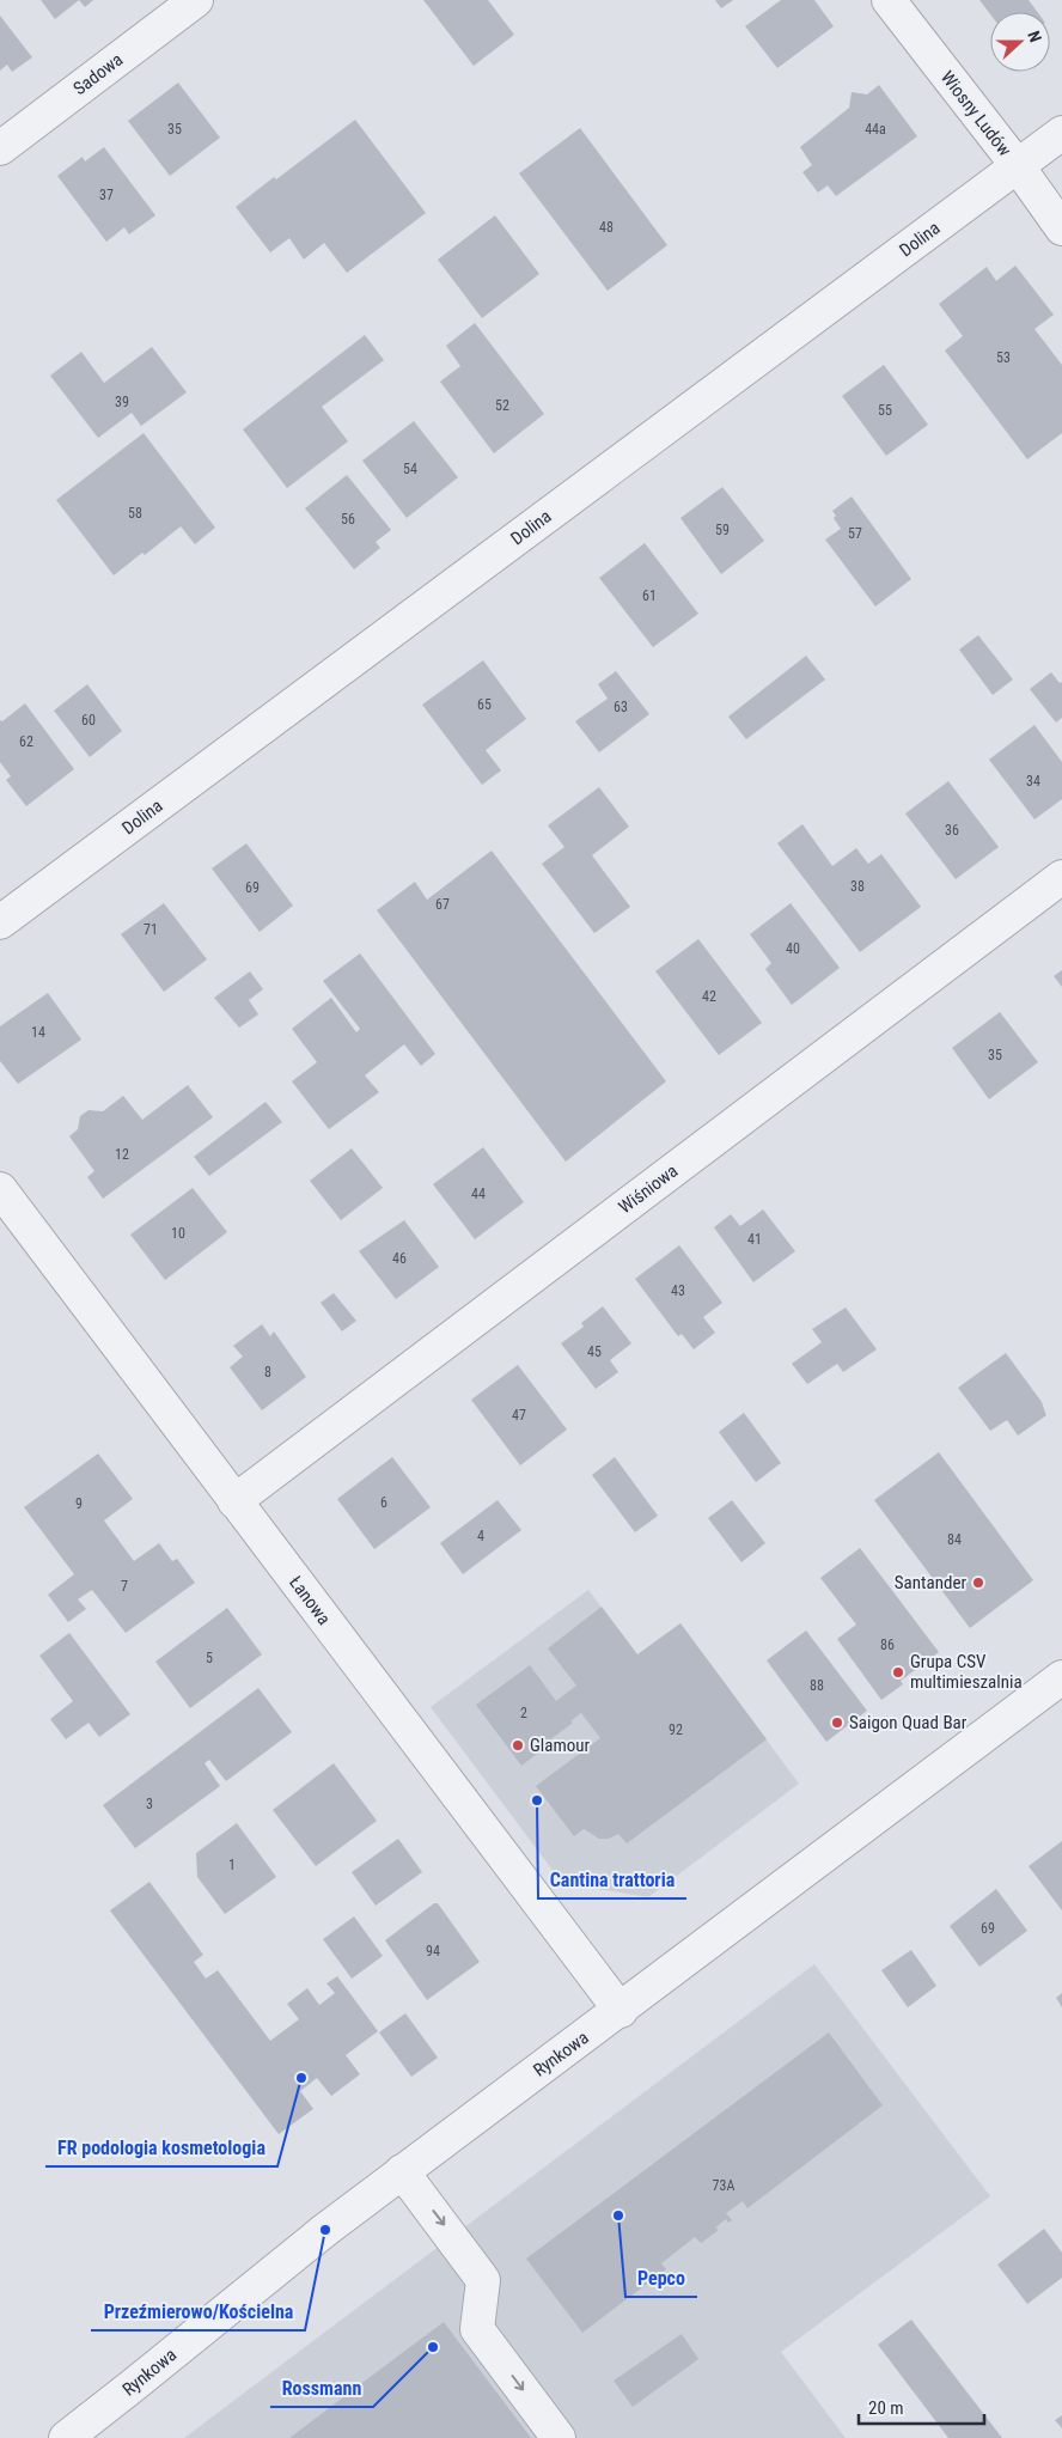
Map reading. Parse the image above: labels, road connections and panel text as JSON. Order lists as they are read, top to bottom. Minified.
{"streets":{"street":["Sadowa","Wiosny Ludów","Dolina","Wiśniowa","Łanowa","Rynkowa"]},"crossings":[["Wiosny Ludów","Dolina"],["Wiśniowa","Łanowa"],["Łanowa","Rynkowa"]],"places":["Santander","Grupa CSV multimieszalnia","Saigon Quad Bar","Glamour","Cantina trattoria","FR podologia kosmetologia","Pepco","Przeźmierowo/Kościelna","Rossmann"],"house_numbers":["35","44a","37","48","53","39","52","55","54","58","56","59","57","61","65","63","60","62","34","36","38","69","67","71","40","42","14","35","12","44","10","41","46","43","45","8","47","6","9","4","84","7","86","5","88","2","92","3","1","69","94","73A"],"scale_bar":"20 m","north":"right"}
